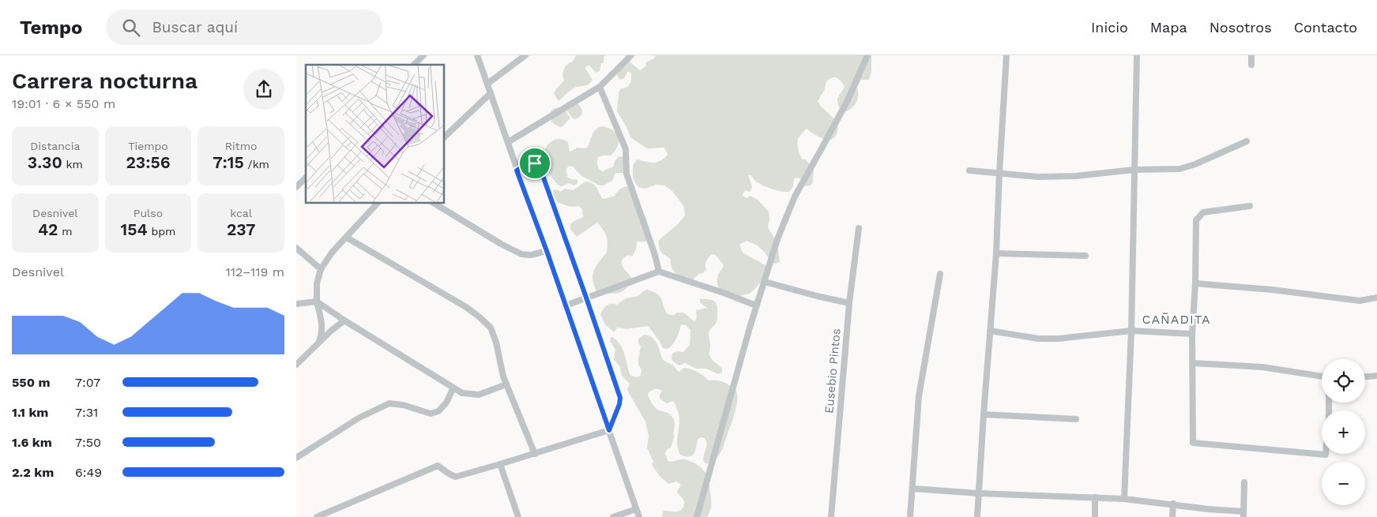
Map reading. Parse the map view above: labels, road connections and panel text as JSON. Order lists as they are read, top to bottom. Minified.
{"streets":{"street":["Eusebio Pintos"]},"districts":["CAÑADITA"],"page":{"header":"Tempo","search":"Buscar aquí","nav":["Inicio","Mapa","Nosotros","Contacto"],"heading":["Carrera nocturna","19:01 · 6 × 550 m"],"stats":[["Distancia","3.30 km"],["Tiempo","23:56"],["Ritmo","7:15 /km"],["Desnivel","42 m"],["Pulso","154 bpm"],["kcal","237"]],"chart":["Desnivel","112–119 m"],"map_buttons":["+","−"],"list":[{"name":"550 m","note":"7:07"},{"name":"1.1 km","note":"7:31"},{"name":"1.6 km","note":"7:50"},{"name":"2.2 km","note":"6:49"}]}}
